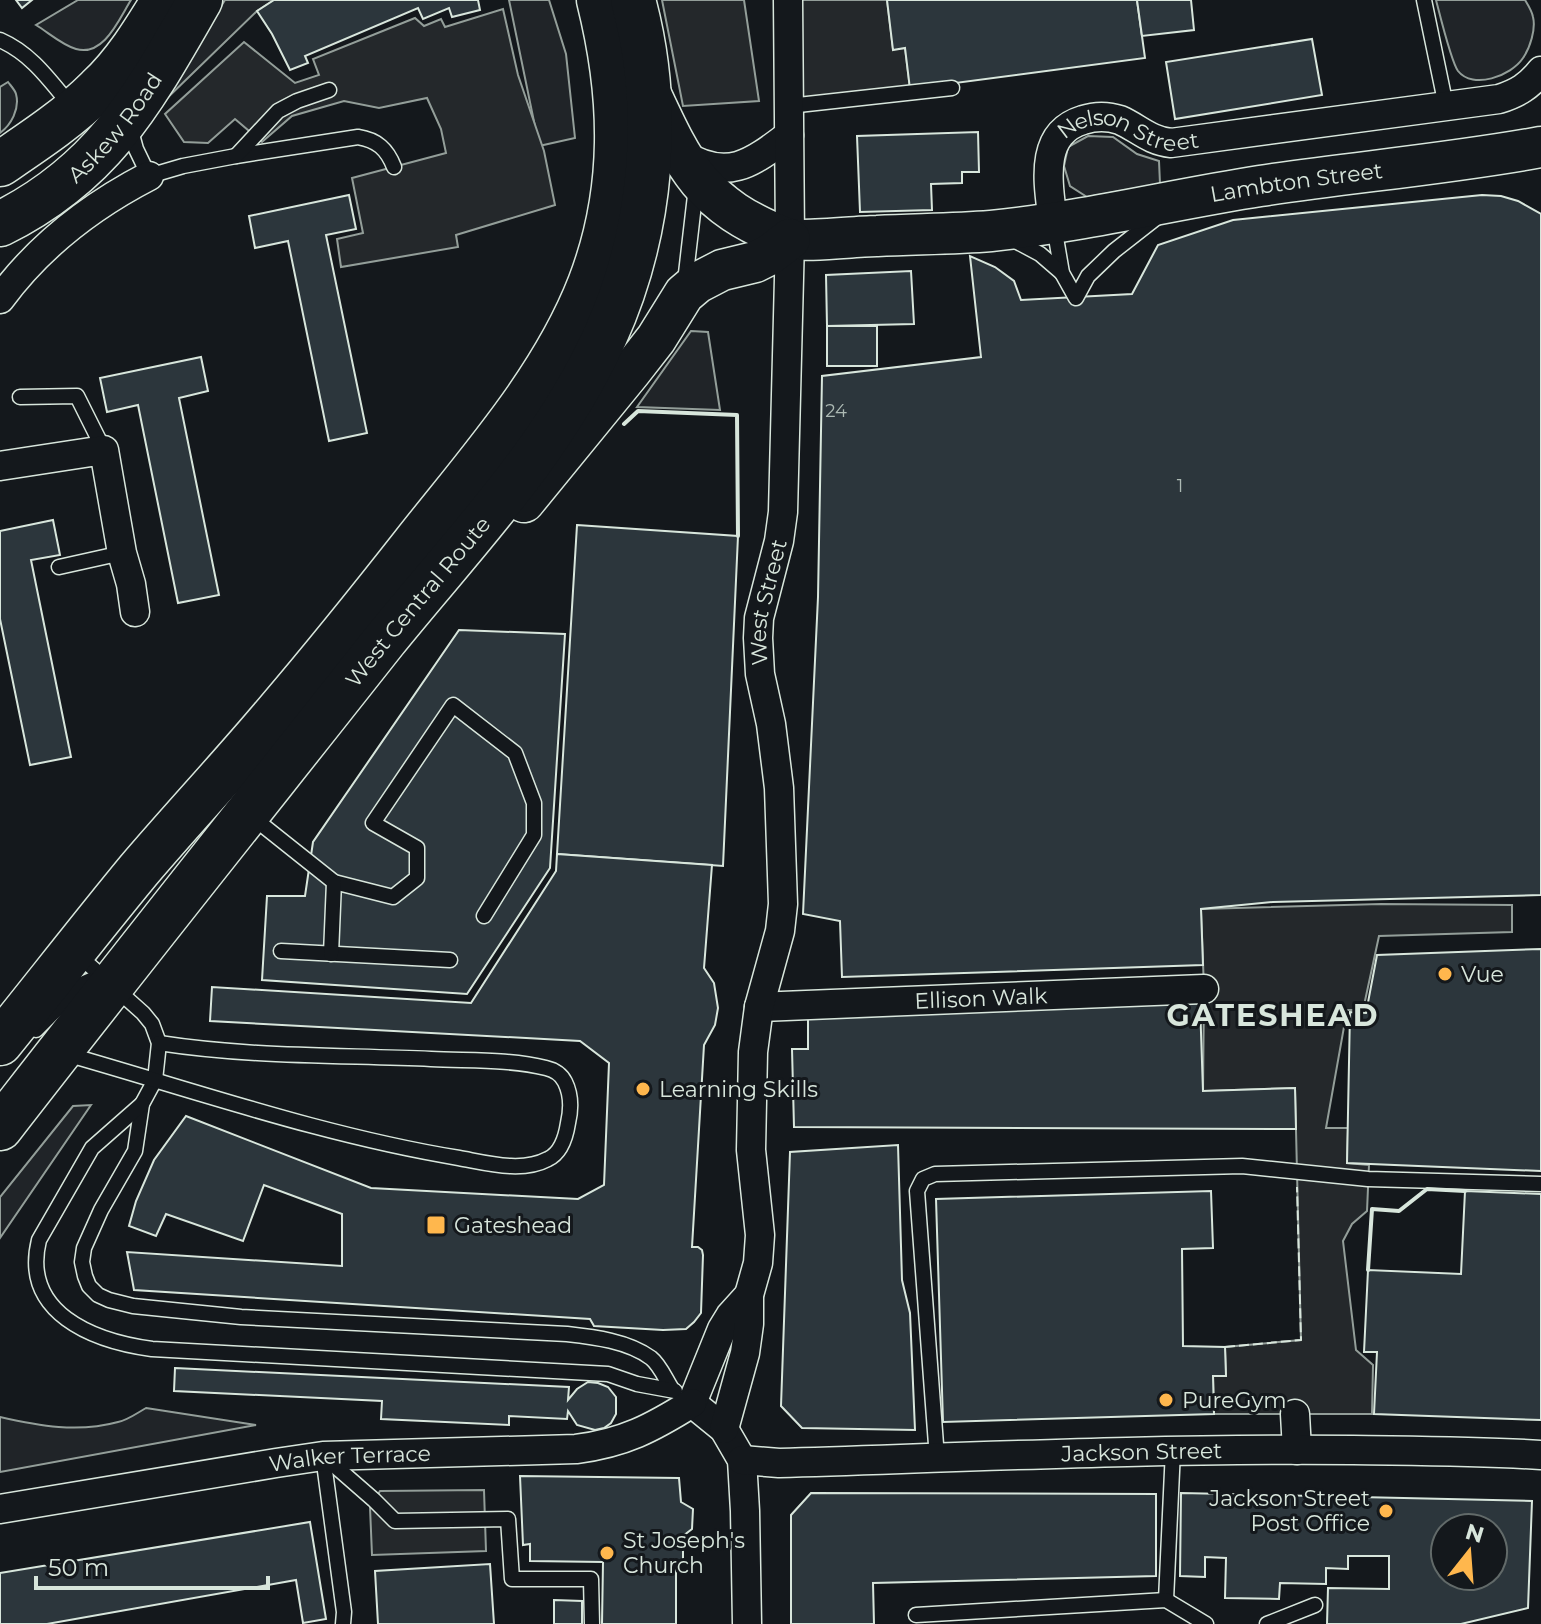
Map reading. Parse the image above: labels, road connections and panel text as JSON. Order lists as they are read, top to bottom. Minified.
{"streets":{"highway":["Askew Road","West Central Route"],"street":["Nelson Street","Lambton Street","West Street","Ellison Walk","Jackson Street","Walker Terrace"]},"crossings":[["Nelson Street","Lambton Street"],["West Street","Ellison Walk"],["West Street","Walker Terrace"]],"districts":["GATESHEAD"],"places":{"other":["Vue","Learning Skills","PureGym","Jackson Street Post Office","St Joseph's Church"],"transit":["Gateshead"]},"house_numbers":["24","1"],"scale_bar":"50 m","north":"top"}
